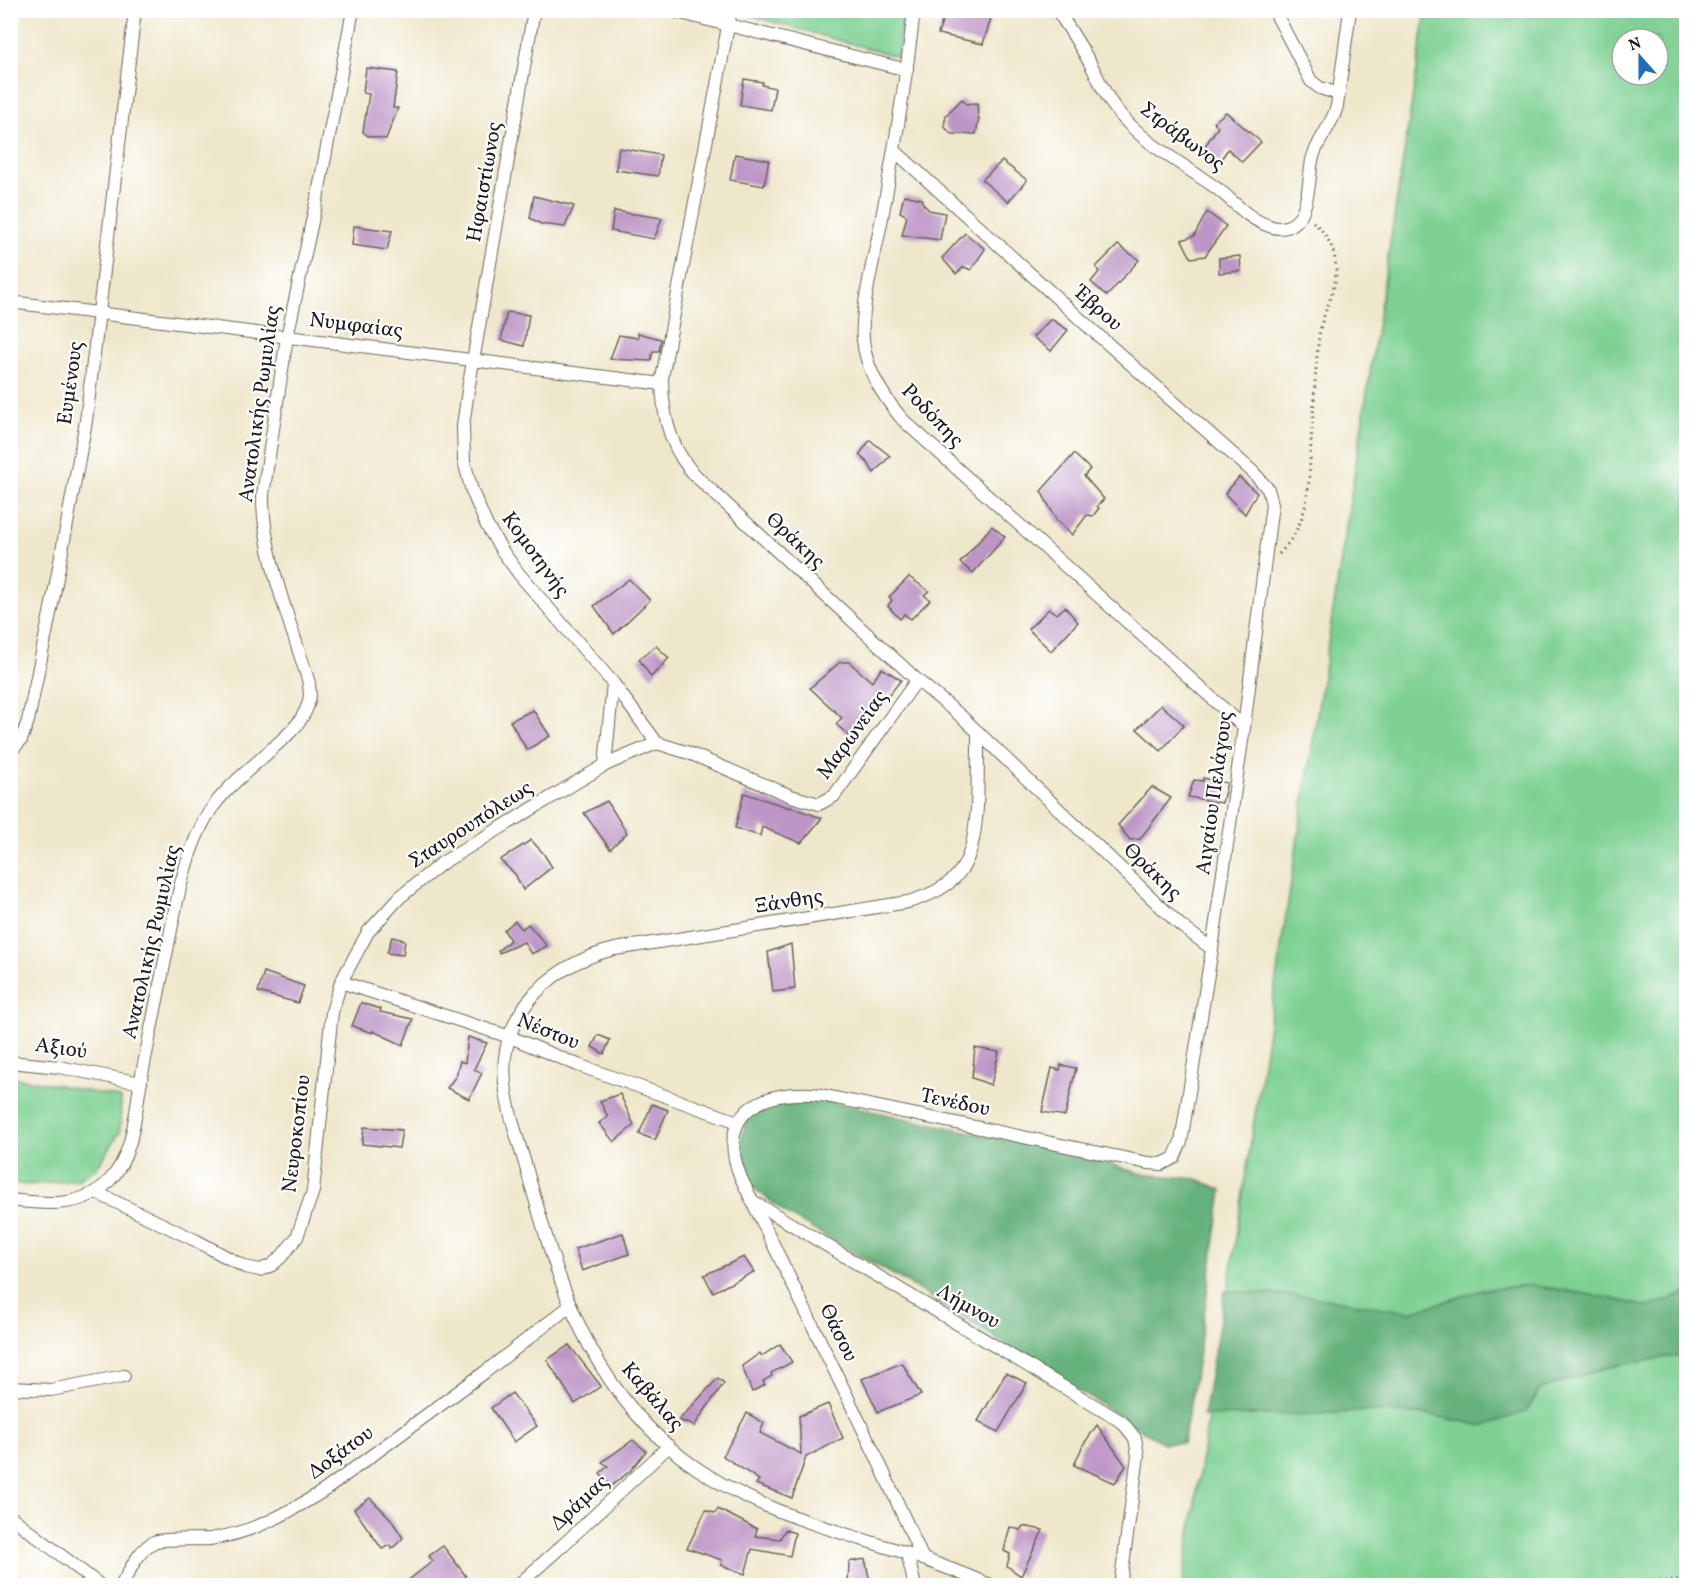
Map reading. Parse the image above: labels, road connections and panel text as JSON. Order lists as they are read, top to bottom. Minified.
{"streets":{"street":["Στράβωνος","Ηφαιστίωνος","Έβρου","Νυμφαίας","Ευμένους","Ανατολικής Ρωμυλίας","Ροδόπης","Θράκης","Κομοτηνής","Μαρωνείας","Αιγαίου Πελάγους","Σταυρουπόλεως","Ξάνθης","Νέστου","Αξιού","Τενέδου","Νευροκοπίου","Λήμνου","Θάσου","Καβάλας","Δοξάτου","Δράμας"]},"crossings":[["Ηφαιστίωνος","Νυμφαίας"],["Ηφαιστίωνος","Κομοτηνής"],["Έβρου","Ροδόπης"],["Έβρου","Αιγαίου Πελάγους"],["Νυμφαίας","Ευμένους"],["Νυμφαίας","Ανατολικής Ρωμυλίας"],["Νυμφαίας","Θράκης"],["Νυμφαίας","Κομοτηνής"],["Ανατολικής Ρωμυλίας","Αξιού"],["Ανατολικής Ρωμυλίας","Νευροκοπίου"],["Ροδόπης","Αιγαίου Πελάγους"],["Θράκης","Μαρωνείας"],["Θράκης","Αιγαίου Πελάγους"],["Θράκης","Ξάνθης"],["Κομοτηνής","Μαρωνείας"],["Κομοτηνής","Σταυρουπόλεως"],["Μαρωνείας","Σταυρουπόλεως"],["Αιγαίου Πελάγους","Τενέδου"],["Σταυρουπόλεως","Νέστου"],["Σταυρουπόλεως","Νευροκοπίου"],["Ξάνθης","Νέστου"],["Ξάνθης","Καβάλας"],["Νέστου","Τενέδου"],["Νέστου","Νευροκοπίου"],["Νέστου","Θάσου"],["Νέστου","Καβάλας"],["Τενέδου","Θάσου"],["Λήμνου","Θάσου"],["Θάσου","Καβάλας"],["Καβάλας","Δοξάτου"],["Καβάλας","Δράμας"]],"north":"top"}
